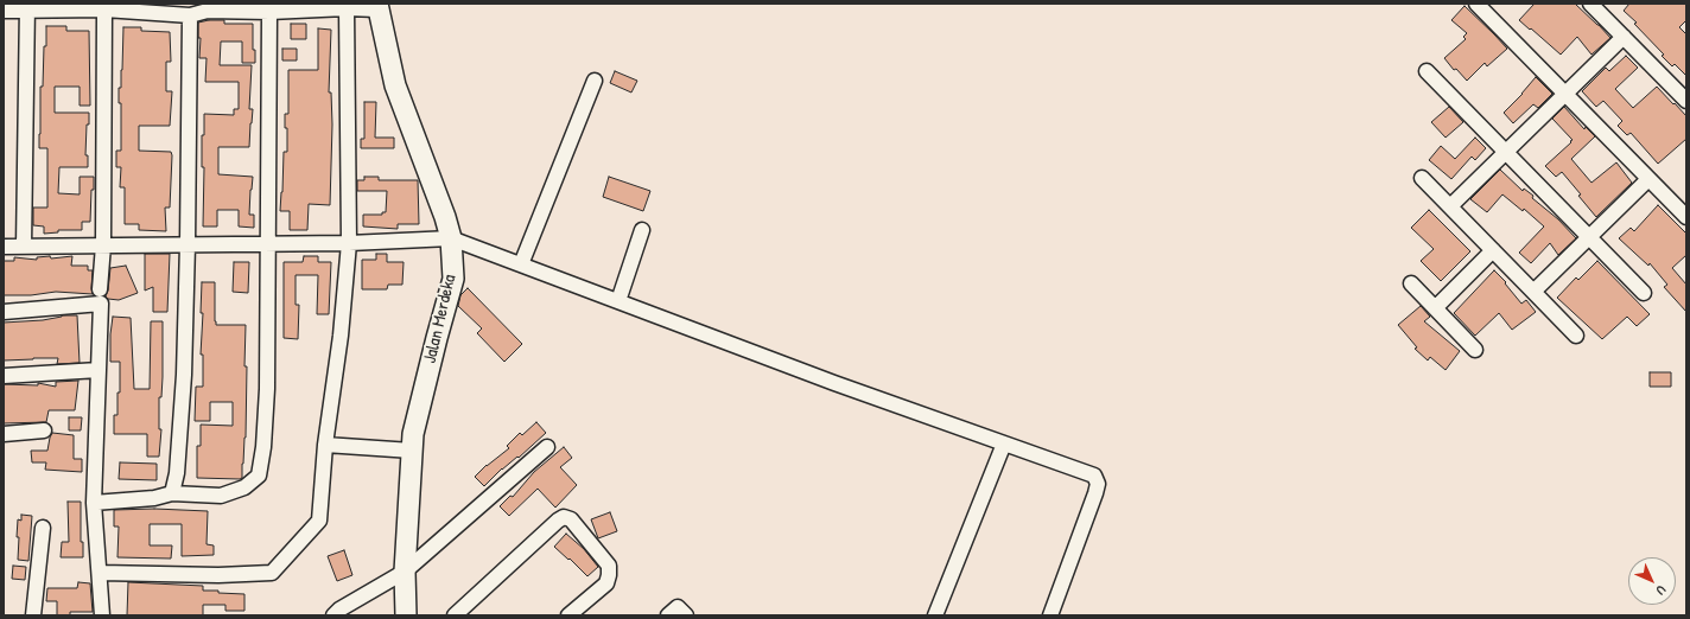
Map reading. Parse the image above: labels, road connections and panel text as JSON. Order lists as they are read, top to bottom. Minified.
{"streets":{"street":["Jalan Merdeka"]},"north":"bottom right"}
